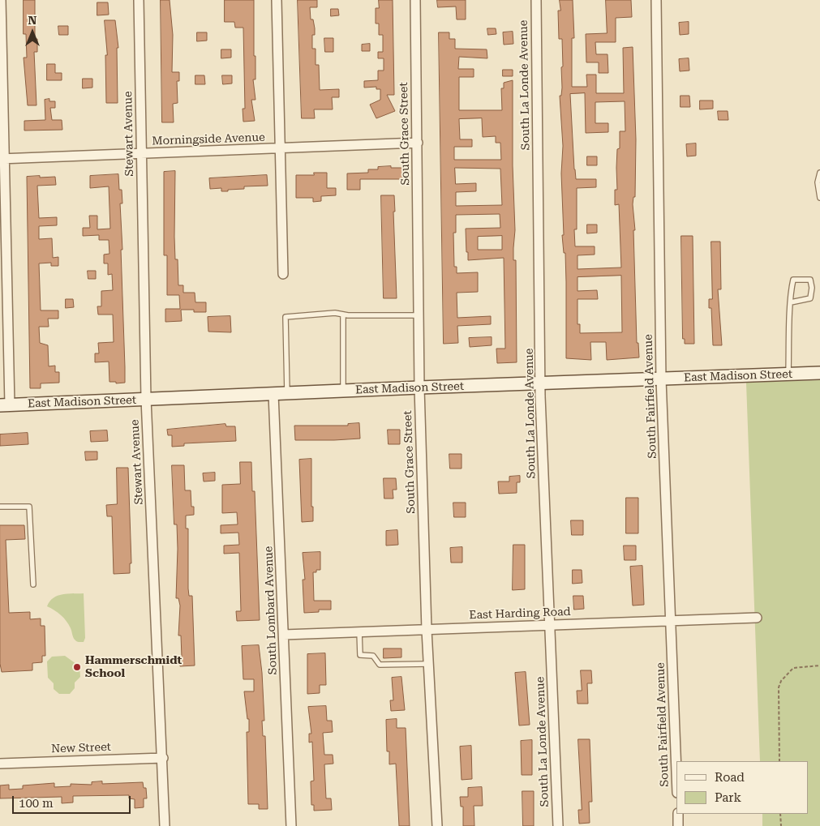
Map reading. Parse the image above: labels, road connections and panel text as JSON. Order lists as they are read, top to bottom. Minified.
{"streets":{"street":["South La Londe Avenue","Stewart Avenue","South Grace Street","Morningside Avenue","East Madison Street","South Fairfield Avenue","South Lombard Avenue","East Harding Road","New Street"]},"crossings":[["South La Londe Avenue","East Madison Street"],["South La Londe Avenue","East Harding Road"],["Stewart Avenue","Morningside Avenue"],["Stewart Avenue","East Madison Street"],["Stewart Avenue","New Street"],["South Grace Street","Morningside Avenue"],["South Grace Street","East Madison Street"],["South Grace Street","East Harding Road"],["East Madison Street","South Fairfield Avenue"],["East Madison Street","South Lombard Avenue"],["South Fairfield Avenue","East Harding Road"],["South Lombard Avenue","East Harding Road"]],"places":["Hammerschmidt School"],"legend":["Road","Park"],"scale_bar":"100 m","north":"top"}
